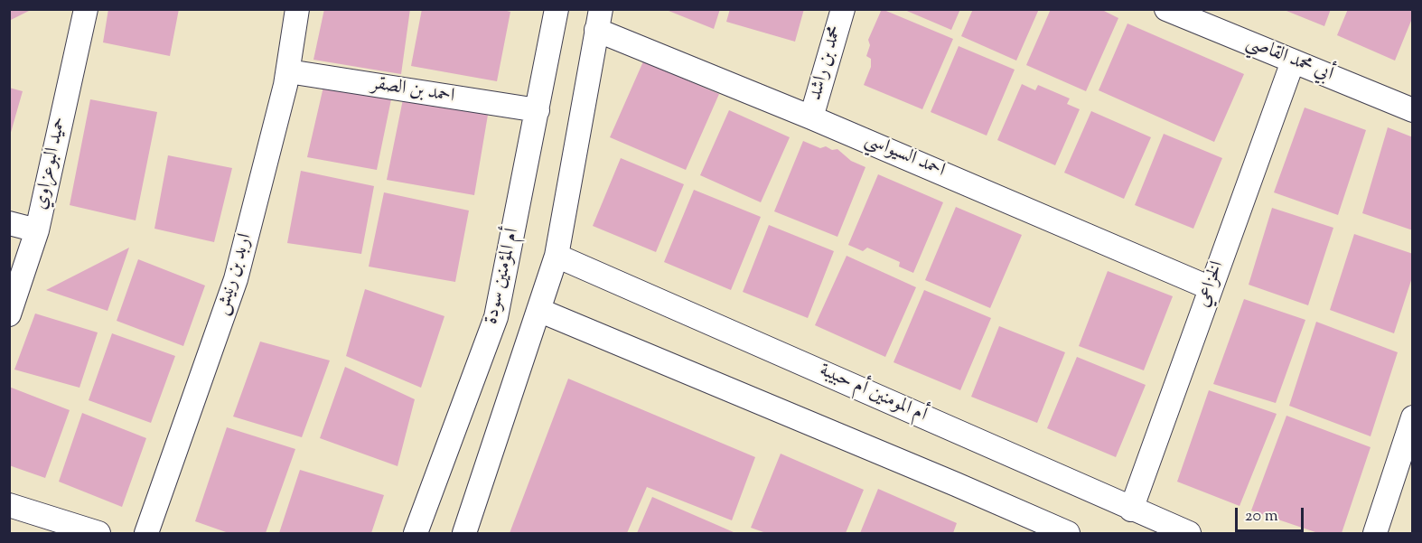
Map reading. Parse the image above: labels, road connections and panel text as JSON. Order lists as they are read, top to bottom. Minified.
{"streets":{"street":["أبي محمد القاصي","محمد بن راشد","احمد بن الصقر","احمد السيواسي","حميد البوعزاوي","اربد بن رنيش","أم المؤمنين سودة","الخزاعي","أم المومنين أم حبيبة"]},"crossings":[["أبي محمد القاصي","الخزاعي"],["محمد بن راشد","احمد السيواسي"],["احمد بن الصقر","اربد بن رنيش"],["احمد بن الصقر","أم المؤمنين سودة"],["احمد السيواسي","أم المؤمنين سودة"],["احمد السيواسي","الخزاعي"],["أم المؤمنين سودة","أم المومنين أم حبيبة"],["الخزاعي","أم المومنين أم حبيبة"]],"scale_bar":"20 m"}
